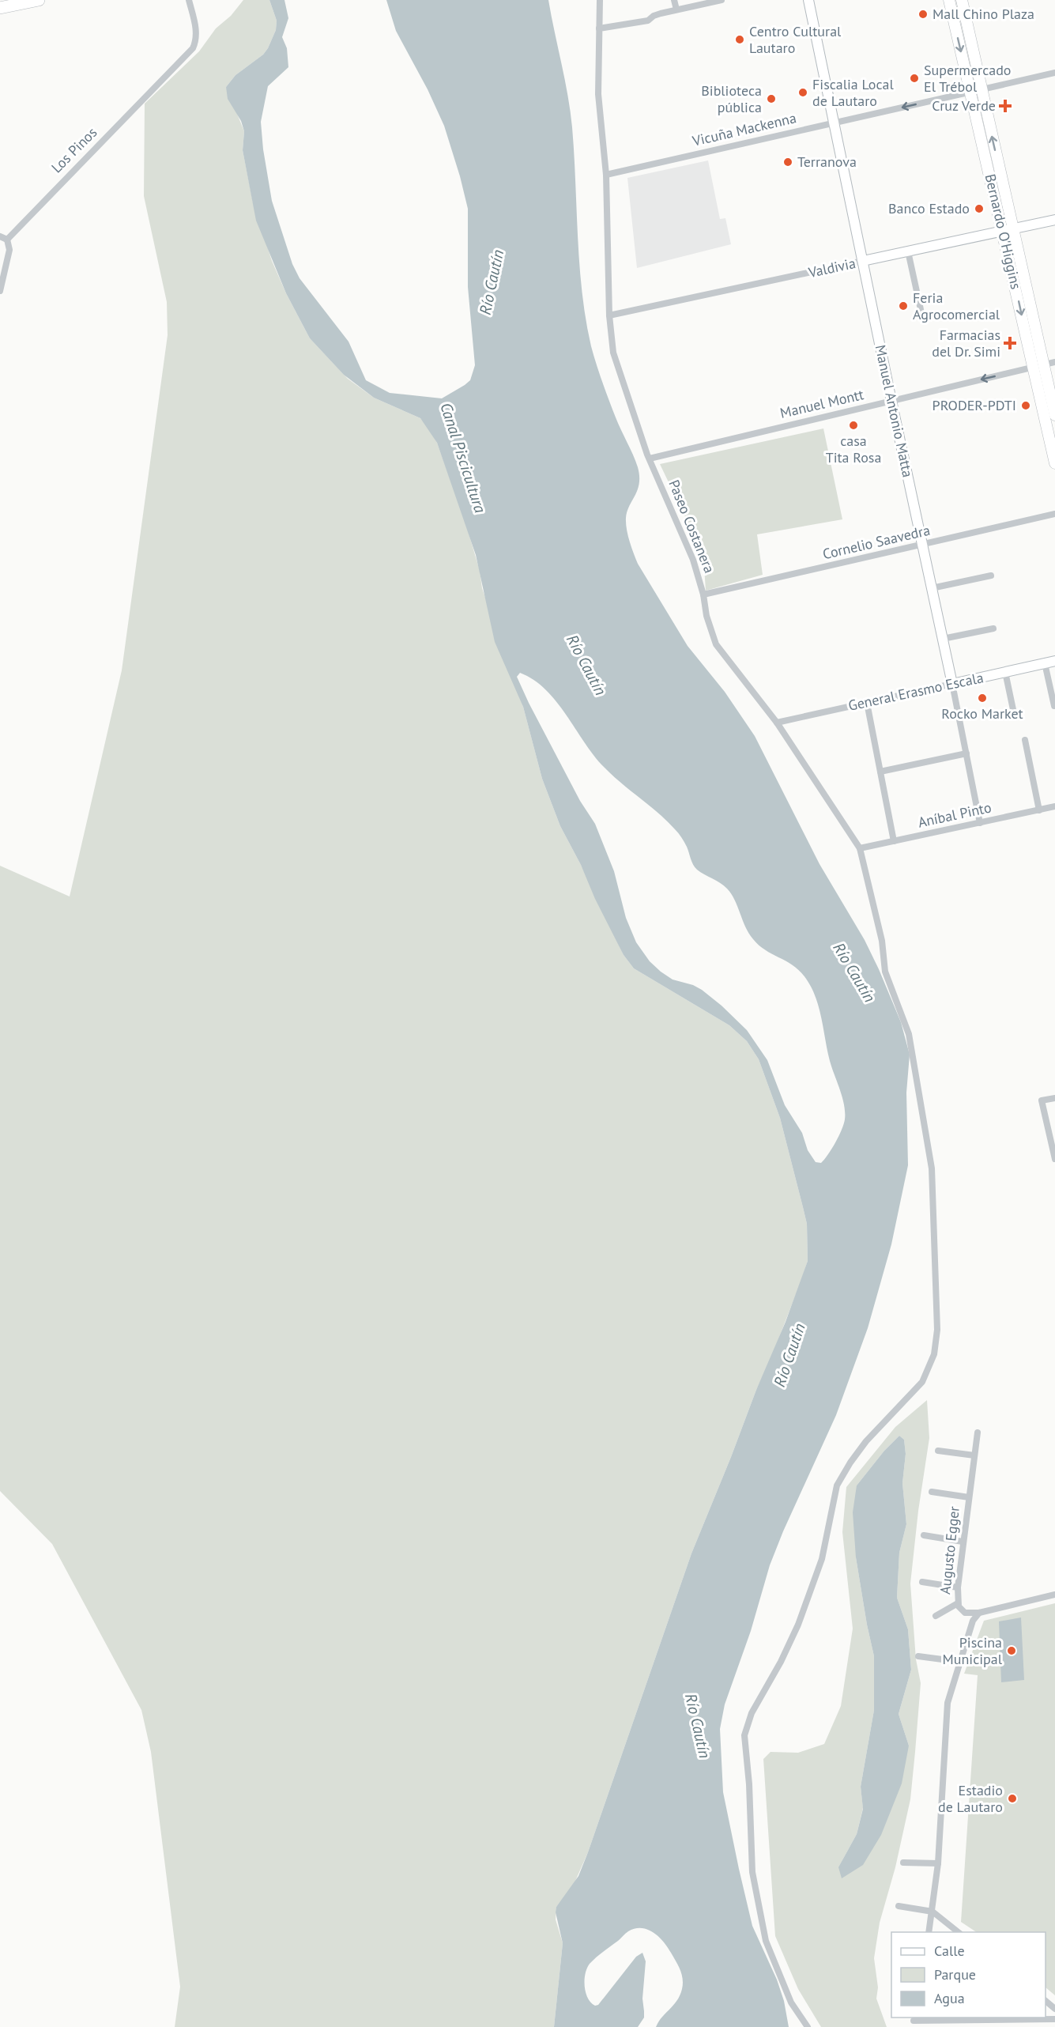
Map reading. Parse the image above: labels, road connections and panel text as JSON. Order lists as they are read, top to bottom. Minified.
{"streets":{"main road":["Bernardo O'Higgins"],"street":["Vicuña Mackenna","Los Pinos","Valdivia","Manuel Montt","Manuel Antonio Matta","Paseo Costanera","Cornelio Saavedra","General Erasmo Escala","Aníbal Pinto","Augusto Egger"]},"crossings":[["Vicuña Mackenna","Bernardo O'Higgins"],["Vicuña Mackenna","Manuel Antonio Matta"],["Vicuña Mackenna","Paseo Costanera"],["Bernardo O'Higgins","Valdivia"],["Bernardo O'Higgins","Manuel Montt"],["Valdivia","Manuel Antonio Matta"],["Valdivia","Paseo Costanera"],["Manuel Montt","Manuel Antonio Matta"],["Manuel Montt","Paseo Costanera"],["Manuel Antonio Matta","Cornelio Saavedra"],["Manuel Antonio Matta","General Erasmo Escala"],["Manuel Antonio Matta","Aníbal Pinto"],["Paseo Costanera","Cornelio Saavedra"],["Paseo Costanera","General Erasmo Escala"],["Paseo Costanera","Aníbal Pinto"]],"one_way":["Manuel Montt"],"water":["Río Cautín","Canal Piscicultura"],"places":{"other":["Mall Chino Plaza","Centro Cultural Lautaro","Supermercado El Trébol","Fiscalia Local de Lautaro","Biblioteca pública","Terranova","Banco Estado","Feria Agrocomercial","PRODER-PDTI","casa Tita Rosa","Rocko Market","Piscina Municipal","Estadio de Lautaro"],"health":["Cruz Verde","Farmacias del Dr. Simi"]},"legend":["Calle","Parque","Agua"]}
